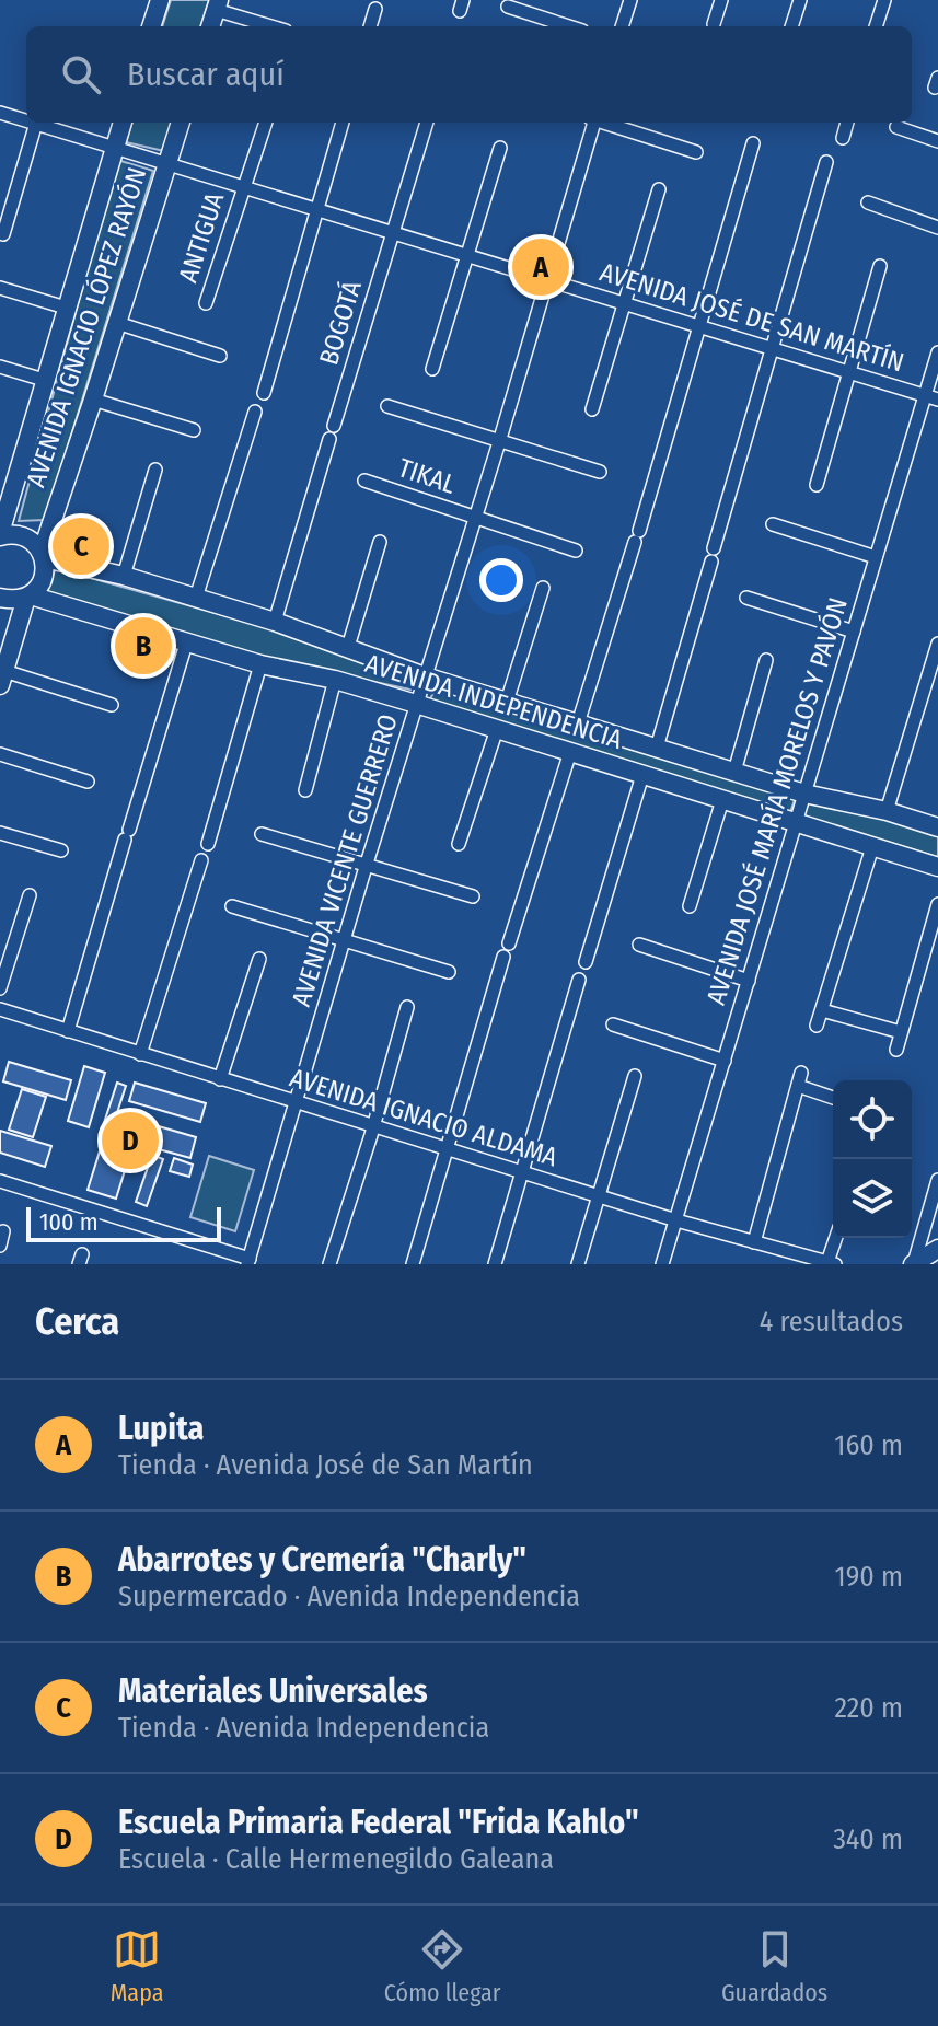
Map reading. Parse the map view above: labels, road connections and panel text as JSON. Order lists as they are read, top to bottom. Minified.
{"streets":{"main road":["AVENIDA IGNACIO LÓPEZ RAYÓN","AVENIDA INDEPENDENCIA"],"street":["ANTIGUA","AVENIDA JOSÉ DE SAN MARTÍN","BOGOTÁ","TIKAL","AVENIDA JOSÉ MARÍA MORELOS Y PAVÓN","AVENIDA VICENTE GUERRERO","AVENIDA IGNACIO ALDAMA"]},"crossings":[["ANTIGUA","AVENIDA JOSÉ DE SAN MARTÍN"],["AVENIDA JOSÉ DE SAN MARTÍN","BOGOTÁ"],["AVENIDA JOSÉ DE SAN MARTÍN","AVENIDA IGNACIO LÓPEZ RAYÓN"],["AVENIDA JOSÉ DE SAN MARTÍN","AVENIDA JOSÉ MARÍA MORELOS Y PAVÓN"],["AVENIDA JOSÉ DE SAN MARTÍN","AVENIDA VICENTE GUERRERO"],["BOGOTÁ","AVENIDA INDEPENDENCIA"],["AVENIDA IGNACIO LÓPEZ RAYÓN","AVENIDA INDEPENDENCIA"],["TIKAL","AVENIDA VICENTE GUERRERO"],["AVENIDA INDEPENDENCIA","AVENIDA JOSÉ MARÍA MORELOS Y PAVÓN"],["AVENIDA INDEPENDENCIA","AVENIDA VICENTE GUERRERO"],["AVENIDA JOSÉ MARÍA MORELOS Y PAVÓN","AVENIDA IGNACIO ALDAMA"],["AVENIDA VICENTE GUERRERO","AVENIDA IGNACIO ALDAMA"]],"scale_bar":"100 m","page":{"search":"Buscar aquí","pins":["A","C","B","D"],"scale":"100 m","heading":["Cerca","4 resultados"],"list":[{"mark":"A","name":"Lupita","note":"Tienda · Avenida José de San Martín","value":"160 m"},{"mark":"B","name":"Abarrotes y Cremería \"Charly\"","note":"Supermercado · Avenida Independencia","value":"190 m"},{"mark":"C","name":"Materiales Universales","note":"Tienda · Avenida Independencia","value":"220 m"},{"mark":"D","name":"Escuela Primaria Federal \"Frida Kahlo\"","note":"Escuela · Calle Hermenegildo Galeana","value":"340 m"}],"nav":["Mapa","Cómo llegar","Guardados"]}}
